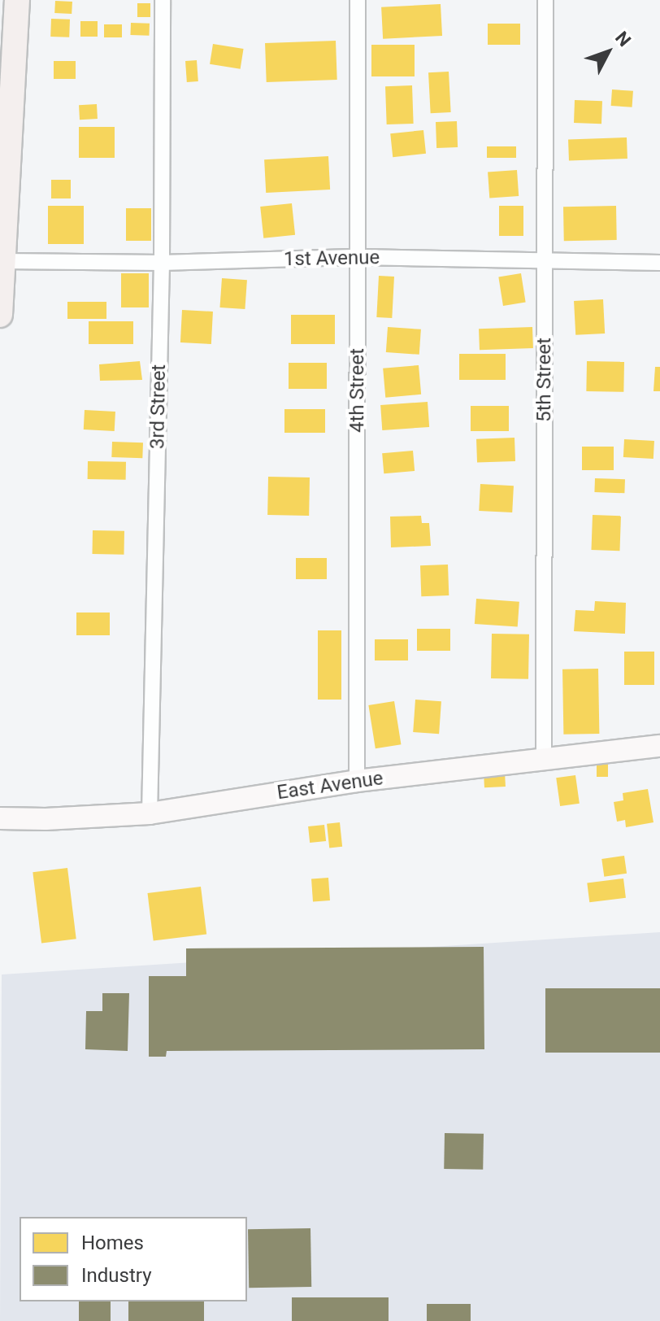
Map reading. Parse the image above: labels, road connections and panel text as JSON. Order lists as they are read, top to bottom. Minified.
{"streets":{"main road":["East Avenue"],"street":["1st Avenue","5th Street","4th Street","3rd Street"]},"crossings":[["1st Avenue","5th Street"],["1st Avenue","4th Street"],["1st Avenue","3rd Street"],["5th Street","East Avenue"],["4th Street","East Avenue"],["3rd Street","East Avenue"]],"legend":["Homes","Industry"],"north":"top right"}
